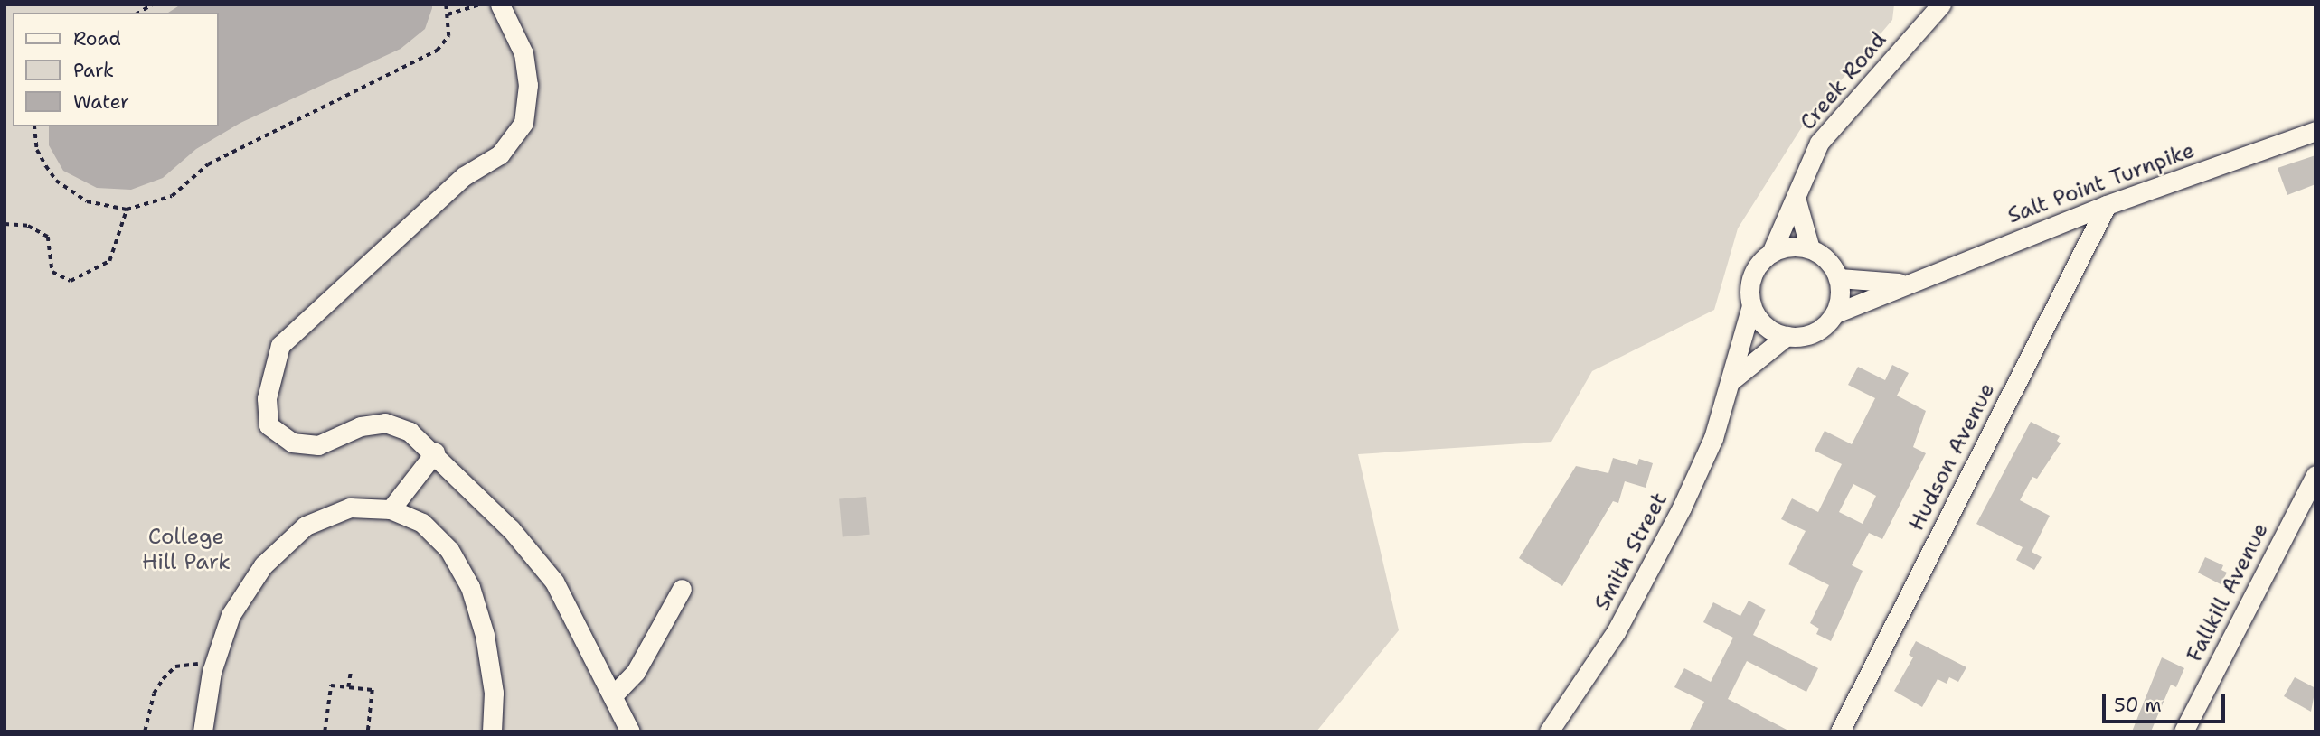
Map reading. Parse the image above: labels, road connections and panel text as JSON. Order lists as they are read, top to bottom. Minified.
{"streets":{"street":["Creek Road","Salt Point Turnpike","Hudson Avenue","Smith Street","Fallkill Avenue"]},"crossings":[["Creek Road","Salt Point Turnpike"],["Creek Road","Smith Street"],["Salt Point Turnpike","Hudson Avenue"],["Salt Point Turnpike","Smith Street"]],"parks":["College Hill Park"],"legend":["Road","Park","Water"],"scale_bar":"50 m"}
